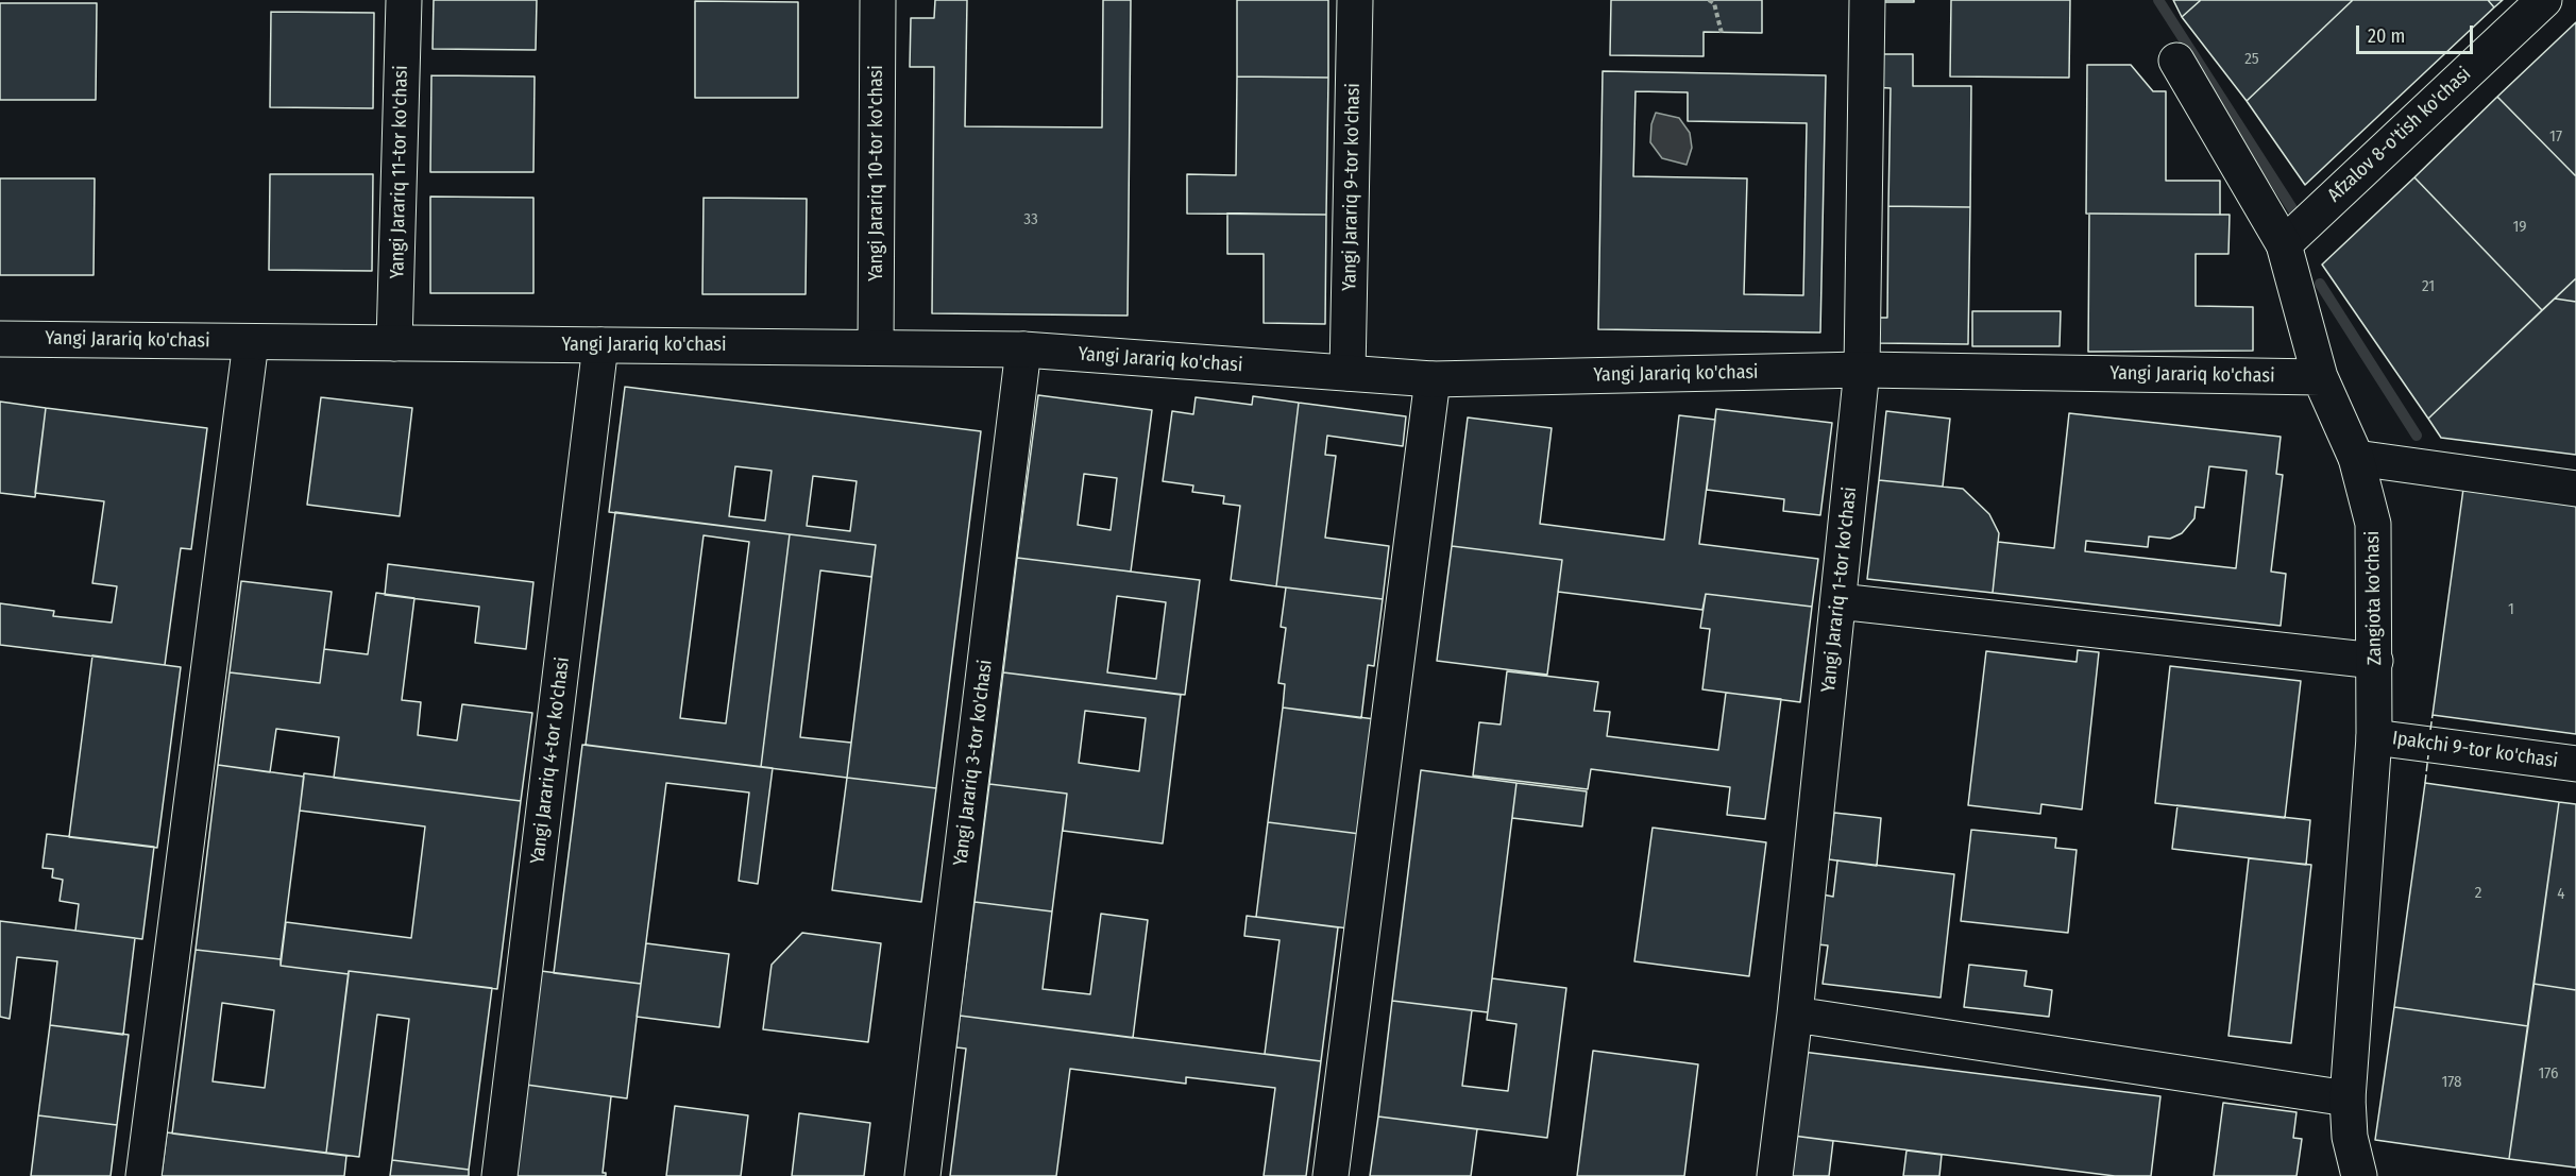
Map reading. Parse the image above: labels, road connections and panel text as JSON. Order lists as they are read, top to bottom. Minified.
{"streets":{"street":["Afzalov 8-o'tish ko'chasi","Yangi Jarariq 11-tor ko'chasi","Yangi Jarariq 10-tor ko'chasi","Yangi Jarariq 9-tor ko'chasi","Yangi Jarariq ko'chasi","Yangi Jarariq 1-tor ko'chasi","Zangiota ko'chasi","Ipakchi 9-tor ko'chasi","Yangi Jarariq 4-tor ko'chasi","Yangi Jarariq 3-tor ko'chasi"]},"crossings":[["Afzalov 8-o'tish ko'chasi","Zangiota ko'chasi"],["Yangi Jarariq 11-tor ko'chasi","Yangi Jarariq ko'chasi"],["Yangi Jarariq 10-tor ko'chasi","Yangi Jarariq ko'chasi"],["Yangi Jarariq 9-tor ko'chasi","Yangi Jarariq ko'chasi"],["Yangi Jarariq ko'chasi","Yangi Jarariq 1-tor ko'chasi"],["Yangi Jarariq ko'chasi","Zangiota ko'chasi"],["Yangi Jarariq ko'chasi","Yangi Jarariq 4-tor ko'chasi"],["Yangi Jarariq ko'chasi","Yangi Jarariq 3-tor ko'chasi"],["Zangiota ko'chasi","Ipakchi 9-tor ko'chasi"]],"house_numbers":["25","17","33","19","21","1","2","4","176","178"],"scale_bar":"20 m"}
